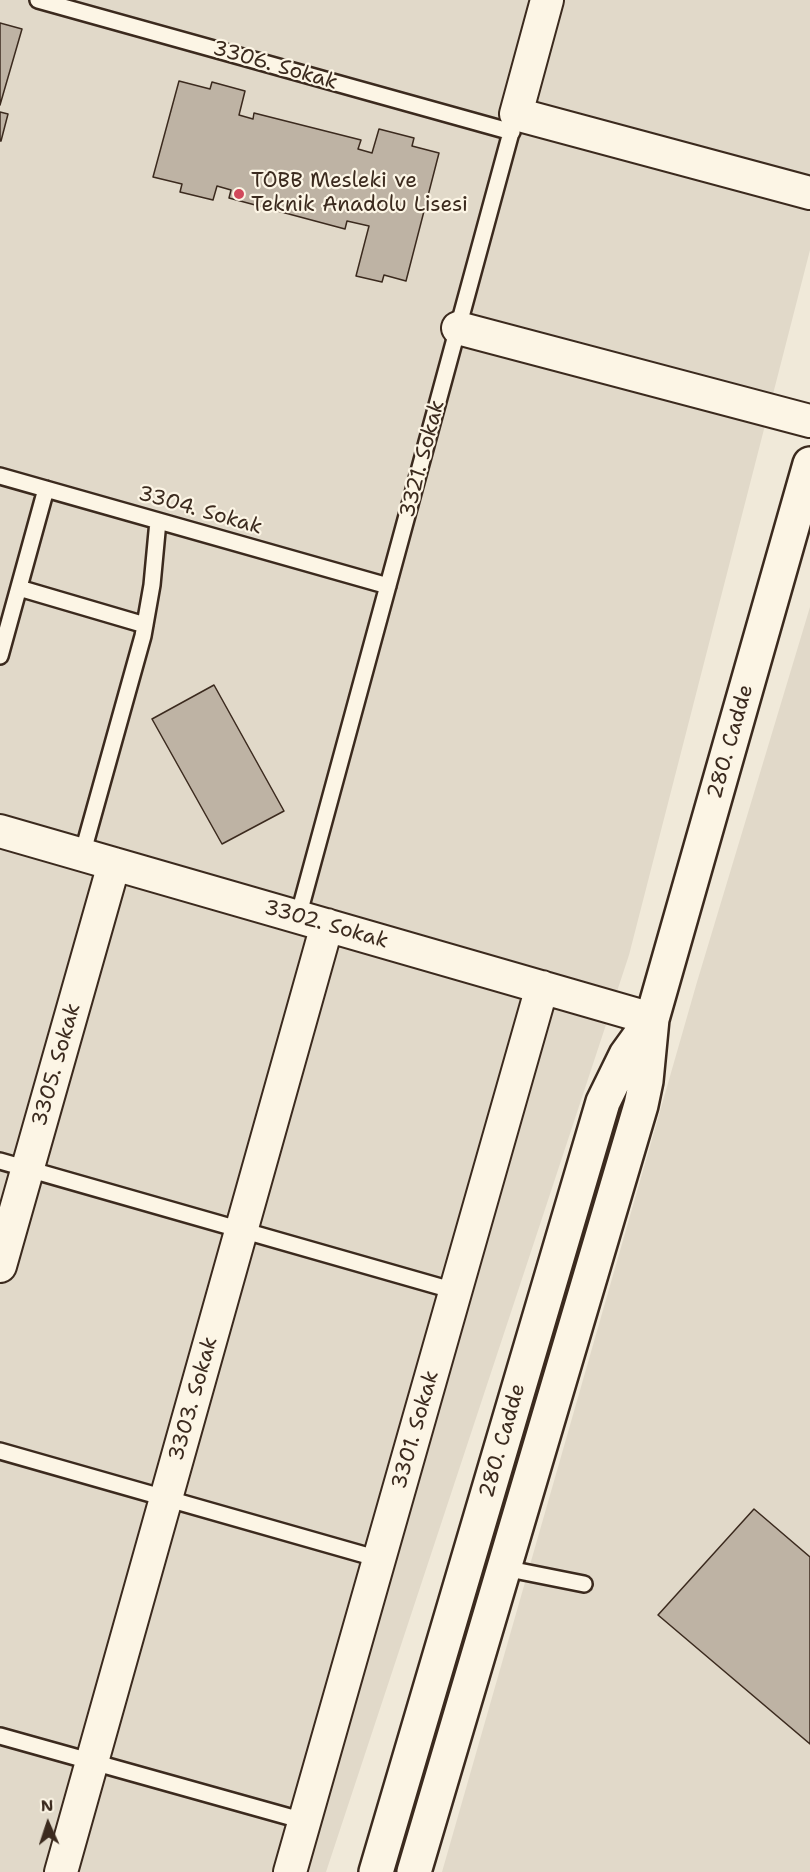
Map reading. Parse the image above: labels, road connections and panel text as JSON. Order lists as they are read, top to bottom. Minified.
{"streets":{"street":["3306. Sokak","3321. Sokak","280. Cadde","3302. Sokak","3305. Sokak","3303. Sokak","3301. Sokak"],"lane":["3304. Sokak"]},"crossings":[["3306. Sokak","3321. Sokak"],["3321. Sokak","3304. Sokak"],["3321. Sokak","3302. Sokak"],["3321. Sokak","3303. Sokak"],["280. Cadde","3302. Sokak"],["3302. Sokak","3305. Sokak"],["3302. Sokak","3303. Sokak"],["3302. Sokak","3301. Sokak"]],"places":["TOBB Mesleki ve Teknik Anadolu Lisesi"],"north":"top"}
